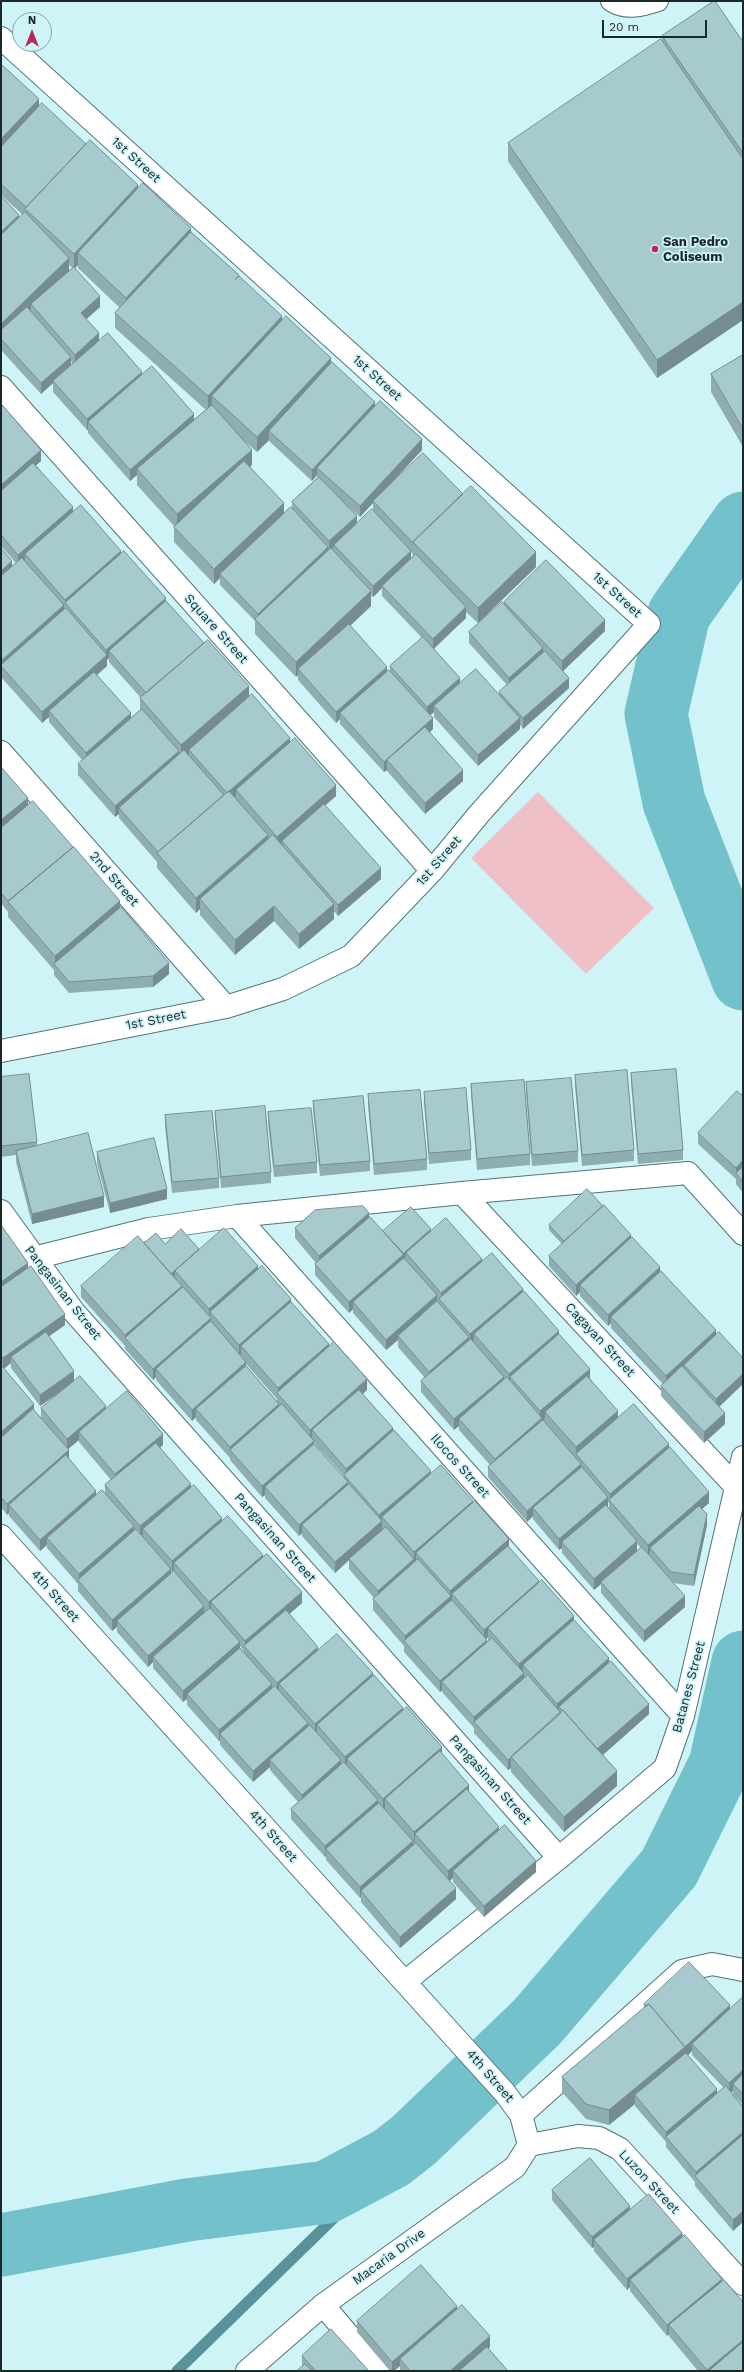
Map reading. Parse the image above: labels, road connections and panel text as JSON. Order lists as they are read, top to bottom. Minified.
{"streets":{"street":["1st Street","Square Street","2nd Street","Pangasinan Street","Cagayan Street","Ilocos Street","4th Street","Batanes Street","Luzon Street","Macaria Drive"]},"crossings":[["1st Street","Square Street"],["1st Street","2nd Street"],["Pangasinan Street","Batanes Street"],["Cagayan Street","Batanes Street"],["Ilocos Street","Batanes Street"],["4th Street","Batanes Street"],["4th Street","Luzon Street"],["4th Street","Macaria Drive"],["Luzon Street","Macaria Drive"]],"places":["San Pedro Coliseum"],"scale_bar":"20 m","north":"top"}
